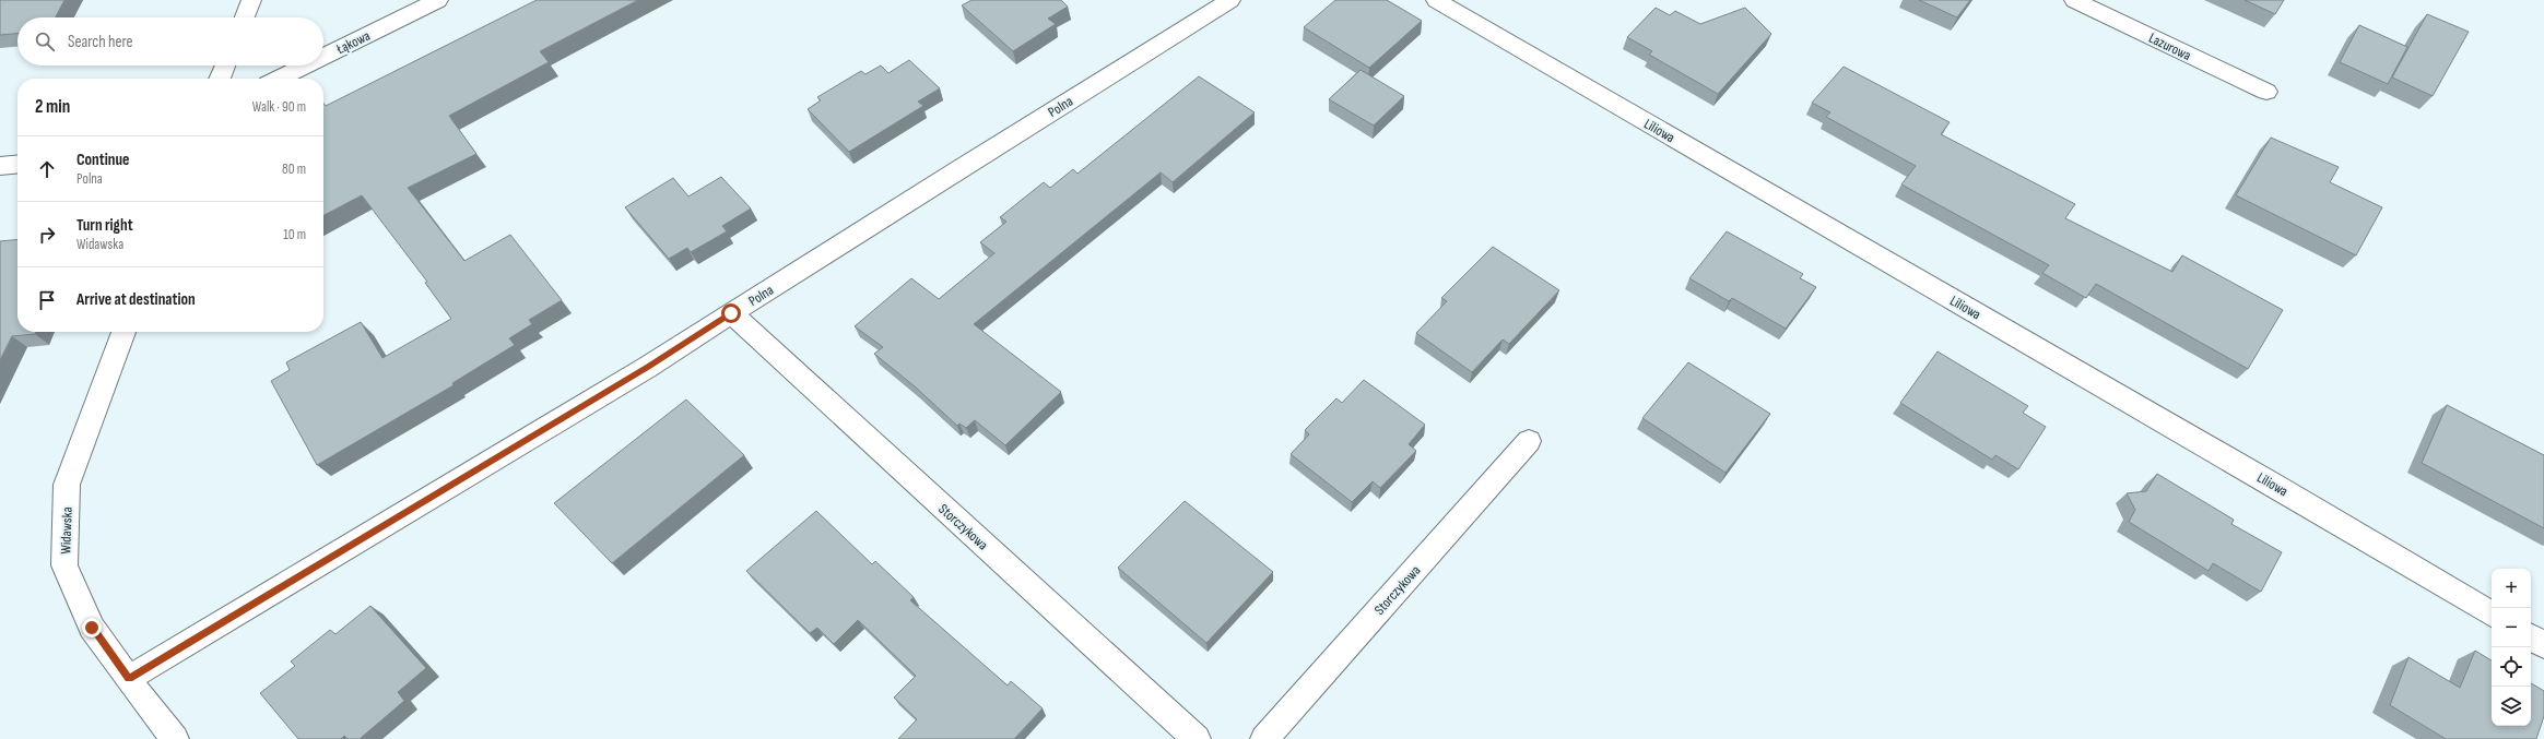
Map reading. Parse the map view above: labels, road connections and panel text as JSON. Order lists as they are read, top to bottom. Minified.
{"streets":{"street":["Łąkowa","Lazurowa","Polna","Liliowa","Storczykowa","Widawska"]},"crossings":[["Polna","Storczykowa"],["Polna","Widawska"]],"page":{"search":"Search here","heading":["2 min","Walk · 90 m"],"list":[["Continue","Polna","80 m"],["Turn right","Widawska","10 m"],"Arrive at destination"],"map_buttons":["+","−"]}}
